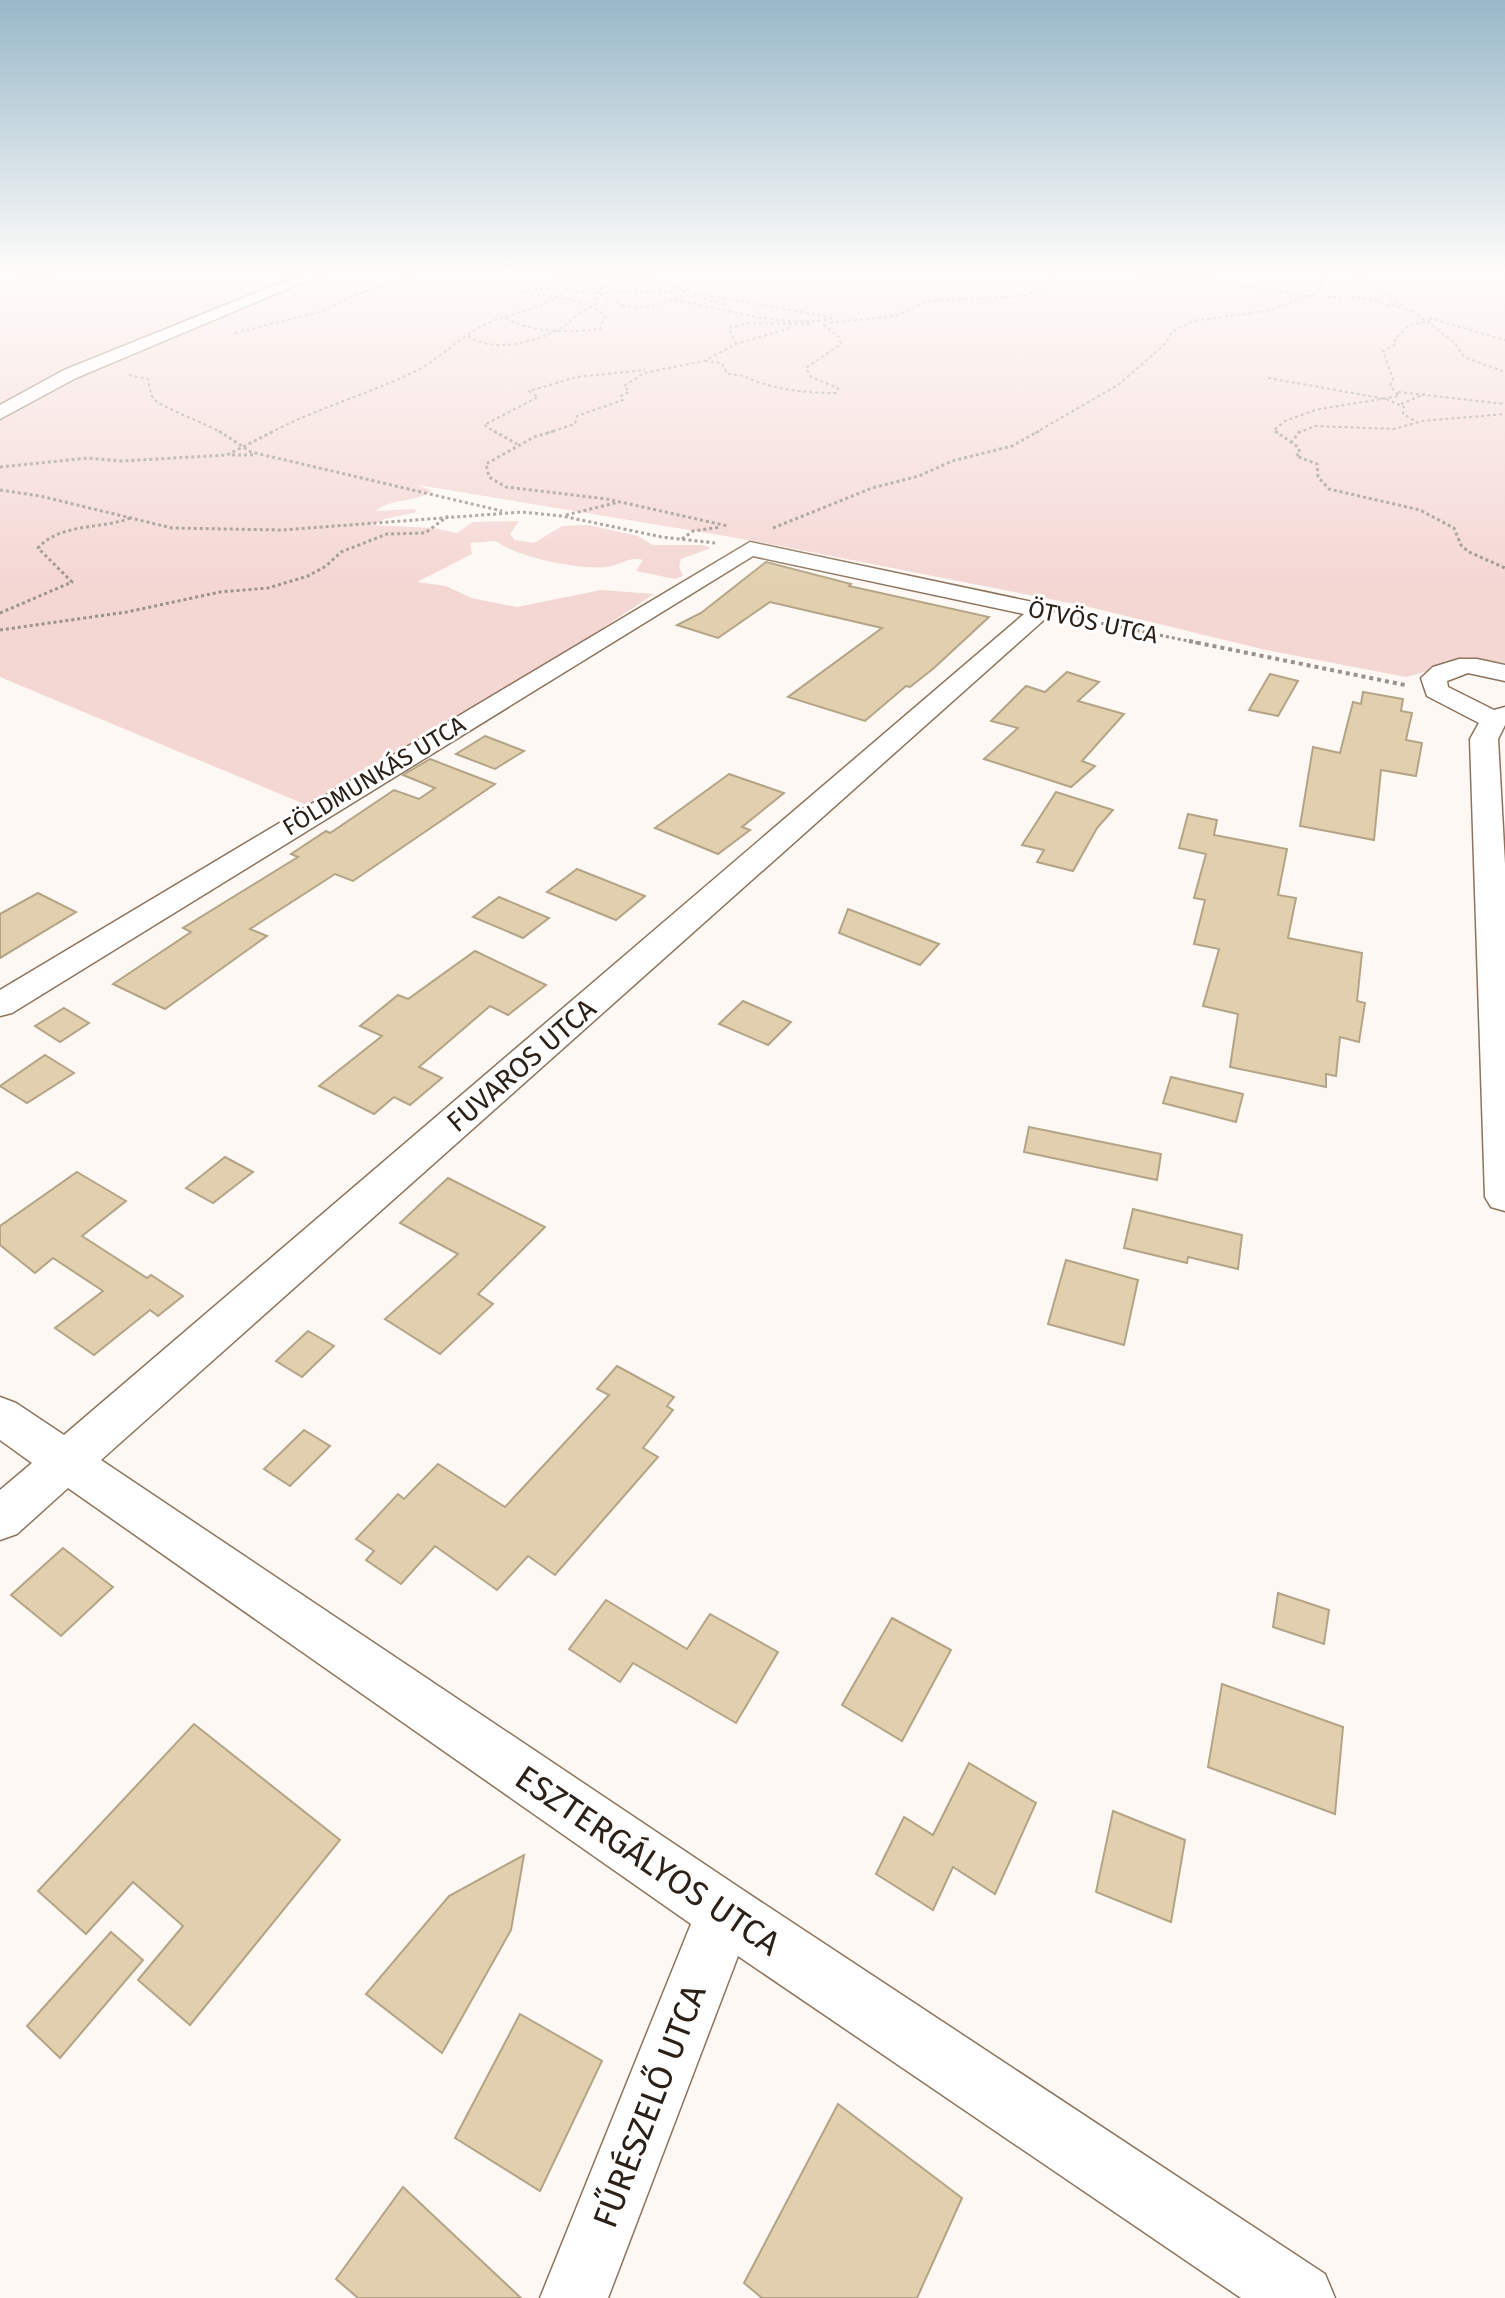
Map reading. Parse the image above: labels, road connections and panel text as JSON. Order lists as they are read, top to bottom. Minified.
{"streets":{"street":["ÖTVÖS UTCA","FÖLDMUNKÁS UTCA","FUVAROS UTCA","ESZTERGÁLYOS UTCA","FŰRÉSZELŐ UTCA"]},"crossings":[["ÖTVÖS UTCA","FÖLDMUNKÁS UTCA"],["ÖTVÖS UTCA","FUVAROS UTCA"],["FUVAROS UTCA","ESZTERGÁLYOS UTCA"],["ESZTERGÁLYOS UTCA","FŰRÉSZELŐ UTCA"]]}
